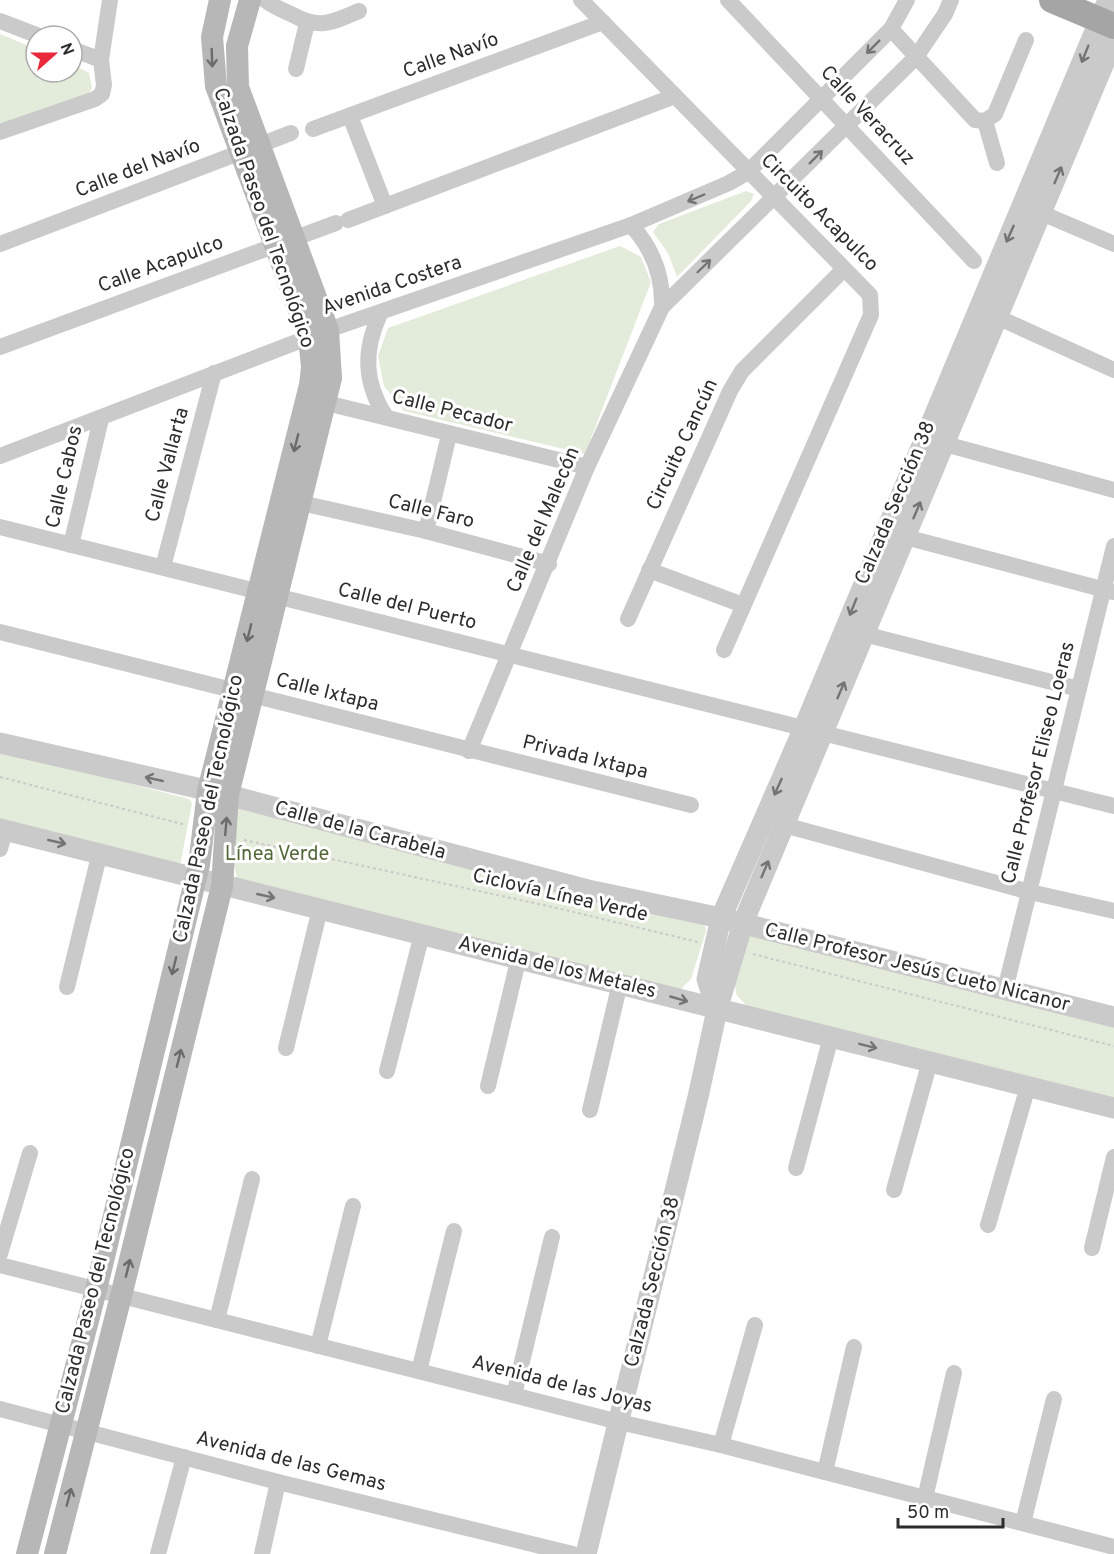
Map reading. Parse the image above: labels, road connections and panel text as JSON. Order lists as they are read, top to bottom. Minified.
{"streets":{"main road":["Calzada Paseo del Tecnológico"],"street":["Calle Navío","Calle Veracruz","Calle del Navío","Circuito Acapulco","Calle Acapulco","Avenida Costera","Calle Pecador","Circuito Cancún","Calle Vallarta","Calle Cabos","Calzada Sección 38","Calle Faro","Calle del Malecón","Calle del Puerto","Calle Ixtapa","Privada Ixtapa","Calle Profesor Eliseo Loeras","Calle de la Carabela","Avenida de los Metales","Calle Profesor Jesús Cueto Nicanor","Avenida de las Joyas","Avenida de las Gemas"],"path":["Ciclovía Línea Verde"]},"crossings":[["Calle Navío","Circuito Acapulco"],["Calle Veracruz","Avenida Costera"],["Calle del Navío","Calzada Paseo del Tecnológico"],["Circuito Acapulco","Calle Acapulco"],["Circuito Acapulco","Avenida Costera"],["Circuito Acapulco","Circuito Cancún"],["Calzada Paseo del Tecnológico","Calle Acapulco"],["Calzada Paseo del Tecnológico","Avenida Costera"],["Calzada Paseo del Tecnológico","Calle Pecador"],["Calzada Paseo del Tecnológico","Calle Faro"],["Calzada Paseo del Tecnológico","Calle del Puerto"],["Calzada Paseo del Tecnológico","Calle Ixtapa"],["Calzada Paseo del Tecnológico","Calle de la Carabela"],["Calzada Paseo del Tecnológico","Ciclovía Línea Verde"],["Calzada Paseo del Tecnológico","Avenida de los Metales"],["Calzada Paseo del Tecnológico","Avenida de las Joyas"],["Calzada Paseo del Tecnológico","Avenida de las Gemas"],["Avenida Costera","Calle Vallarta"],["Avenida Costera","Calle Cabos"],["Calle Pecador","Calle del Malecón"],["Calle Vallarta","Calle del Puerto"],["Calle Cabos","Calle del Puerto"],["Calzada Sección 38","Calle del Puerto"],["Calzada Sección 38","Calle de la Carabela"],["Calzada Sección 38","Ciclovía Línea Verde"],["Calzada Sección 38","Avenida de los Metales"],["Calzada Sección 38","Calle Profesor Jesús Cueto Nicanor"],["Calzada Sección 38","Avenida de las Joyas"],["Calle Faro","Calle del Malecón"],["Calle del Malecón","Calle del Puerto"],["Calle del Malecón","Calle Ixtapa"],["Calle del Malecón","Privada Ixtapa"],["Calle del Puerto","Calle Profesor Eliseo Loeras"],["Calle Ixtapa","Privada Ixtapa"],["Calle Profesor Eliseo Loeras","Calle Profesor Jesús Cueto Nicanor"],["Calle de la Carabela","Calle Profesor Jesús Cueto Nicanor"]],"one_way":["Avenida de los Metales"],"parks":["Línea Verde"],"scale_bar":"50 m","north":"right"}
